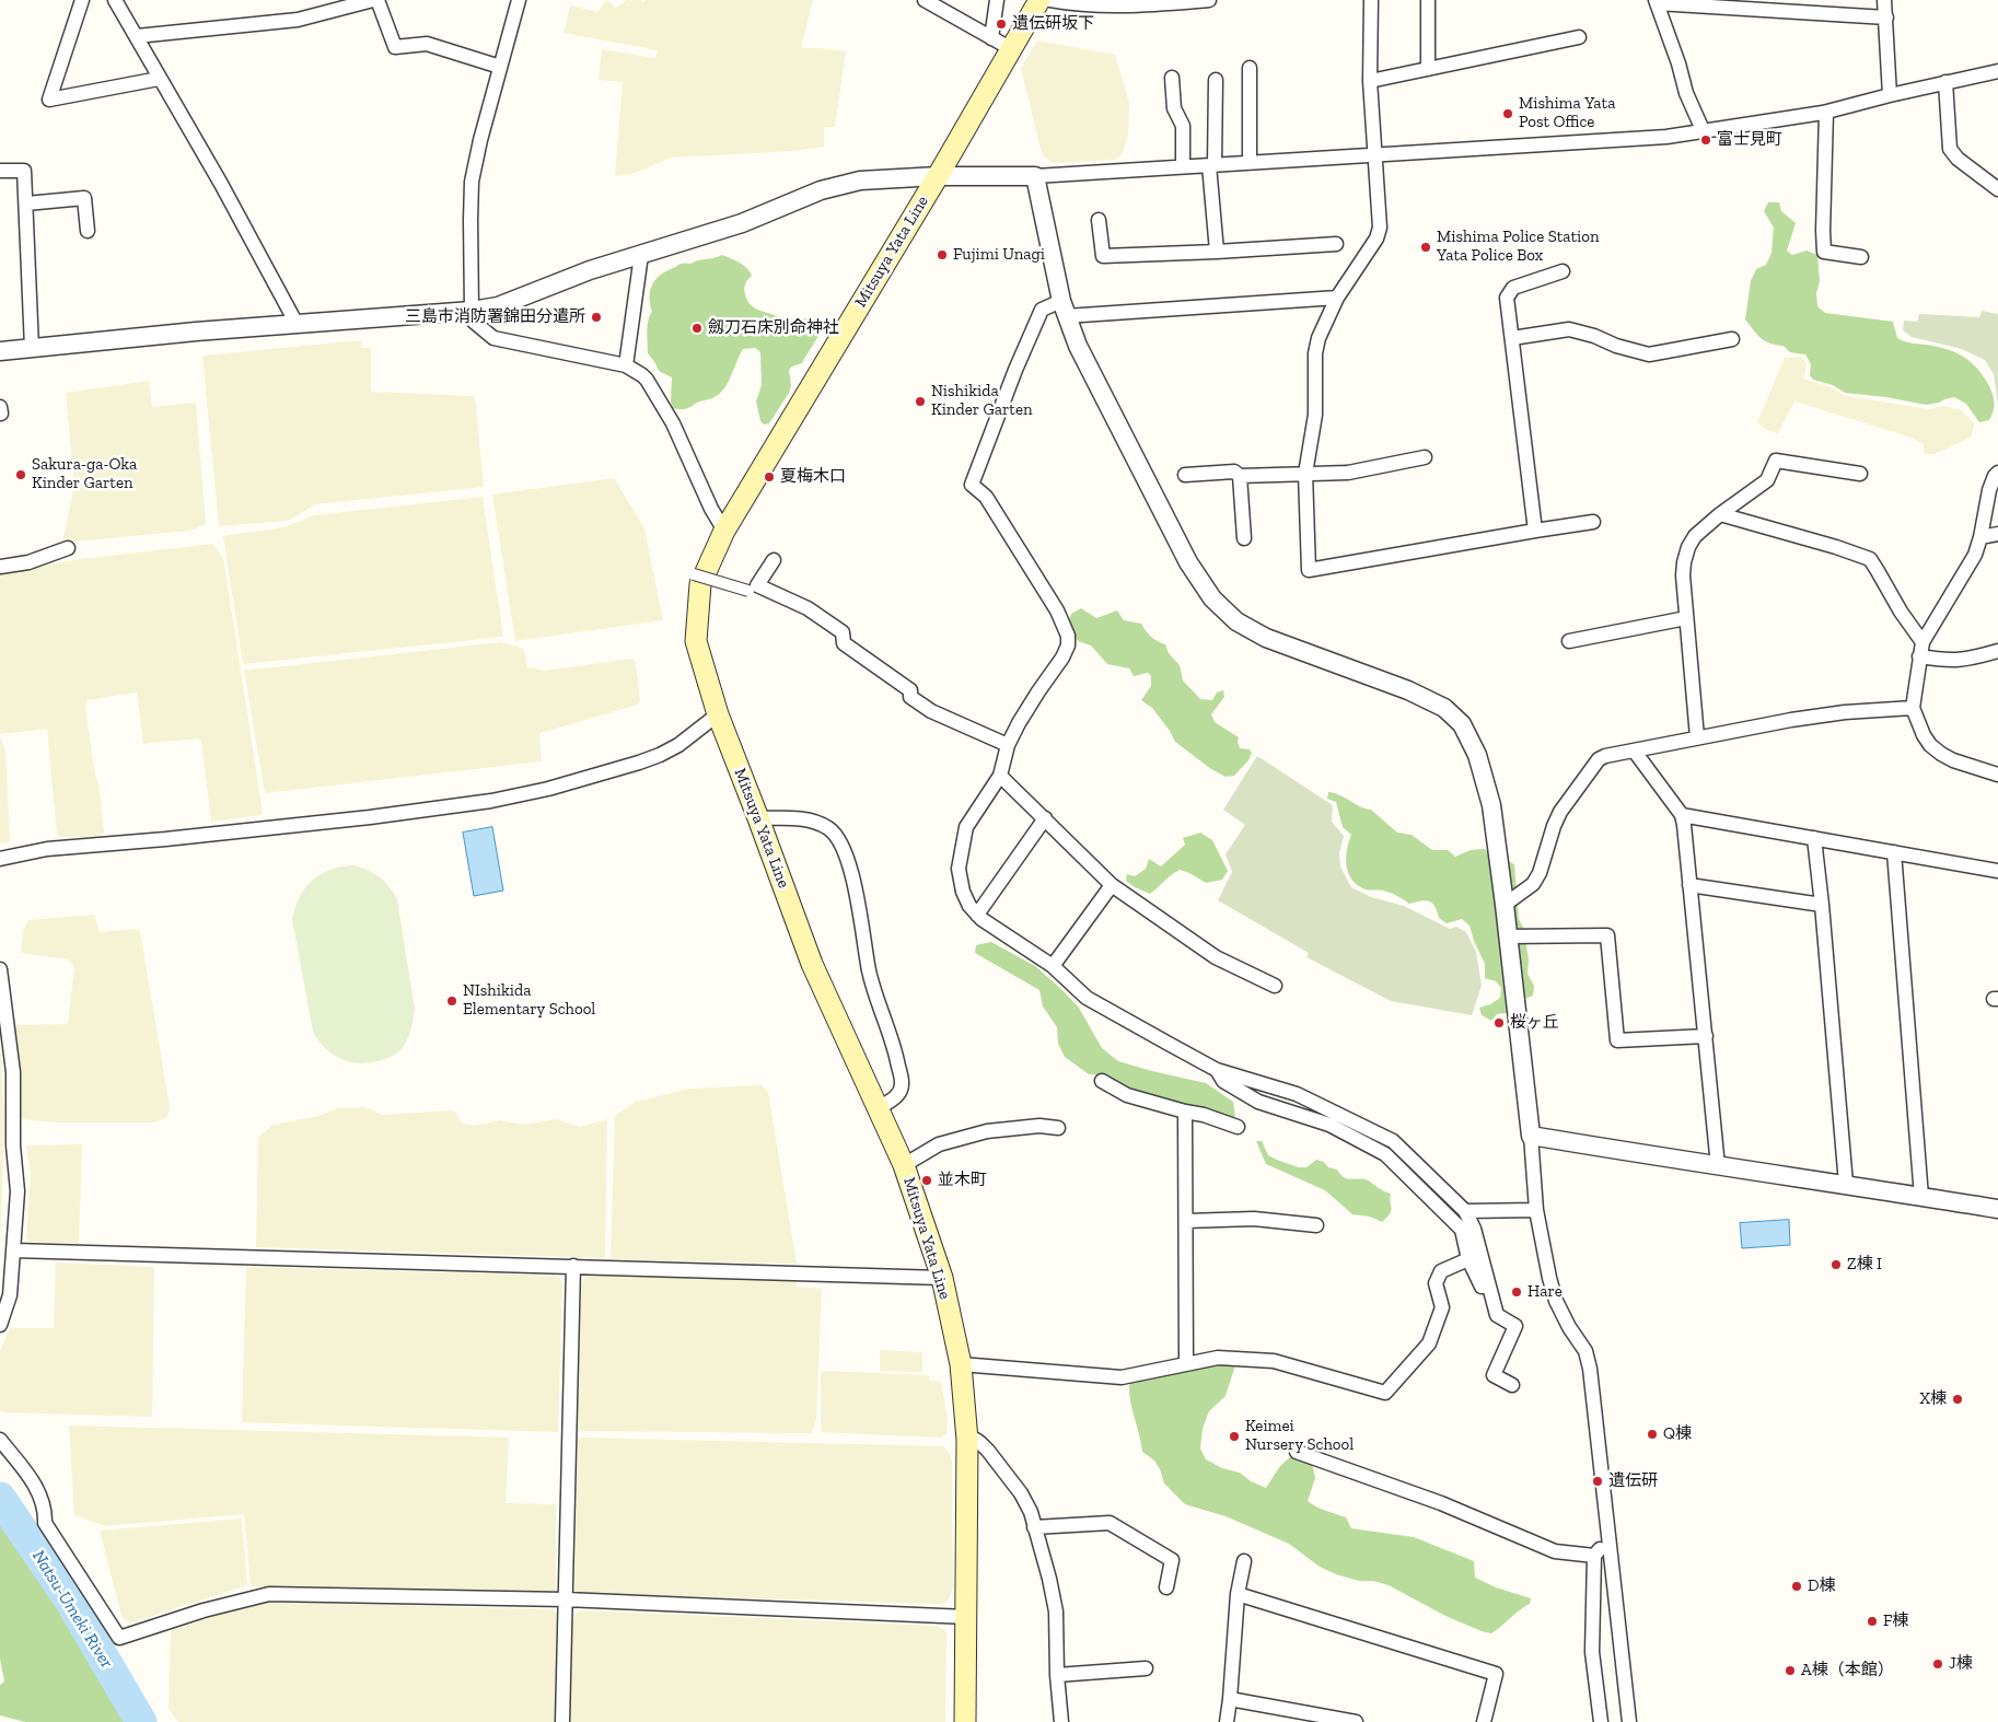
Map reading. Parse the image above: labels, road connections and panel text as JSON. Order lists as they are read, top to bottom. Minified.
{"streets":{"main road":["Mitsuya Yata Line"]},"water":["Natsu-Umeki River"],"places":["遺伝研坂下","Mishima Yata Post Office","富士見町","Mishima Police Station Yata Police Box","Fujimi Unagi","三島市消防署錦田分遣所","劔刀石床別命神社","Nishikida Kinder Garten","Sakura-ga-Oka Kinder Garten","夏梅木口","NIshikida Elementary School","桜ヶ丘","並木町","Z棟 I","Hare","X棟","Q棟","Keimei Nursery School","遺伝研","D棟","F棟","J棟","A棟（本館）"]}
